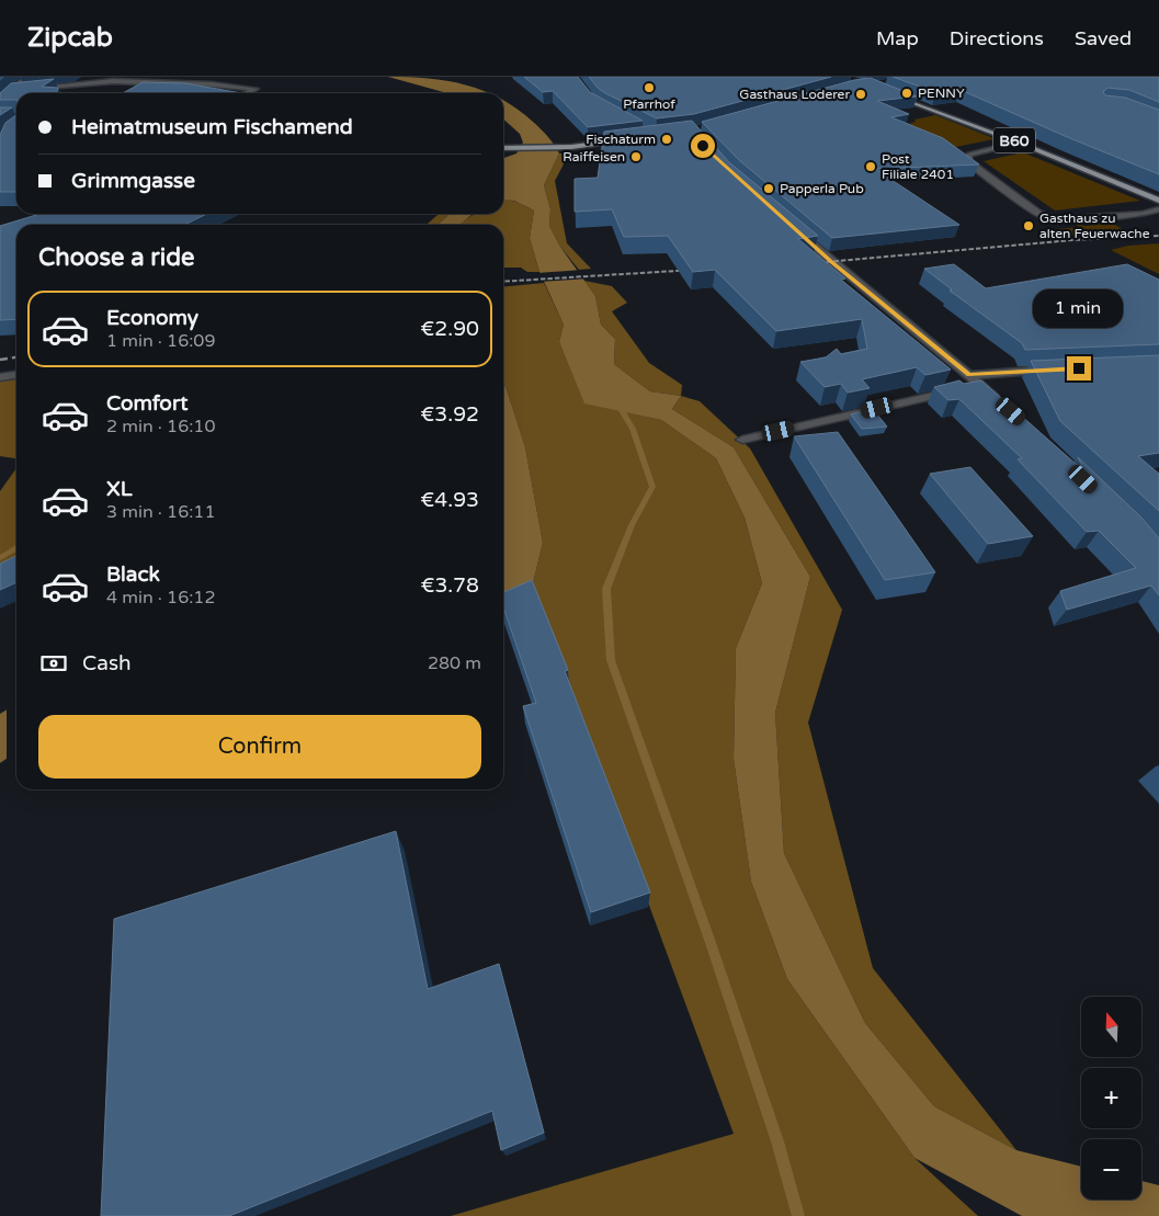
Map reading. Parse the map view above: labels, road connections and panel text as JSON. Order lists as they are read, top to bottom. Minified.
{"streets":{"main road":["B60"]},"places":["Pfarrhof","PENNY","Gasthaus Loderer","Fischaturm","Raiffeisen","Post Filiale 2401","Papperla Pub","Gasthaus zu alten Feuerwache"],"north":"top","page":{"header":"Zipcab","nav":["Map","Directions","Saved"],"banner":["Heimatmuseum Fischamend","Grimmgasse"],"heading":"Choose a ride","bubble":"1 min","list":[{"name":"Economy","note":"1 min · 16:09","value":"€2.90"},{"name":"Comfort","note":"2 min · 16:10","value":"€3.92"},{"name":"XL","note":"3 min · 16:11","value":"€4.93"},{"name":"Black","note":"4 min · 16:12","value":"€3.78"}],"pay":["Cash","280 m"],"buttons":"Confirm","map_buttons":["+","−"]}}
